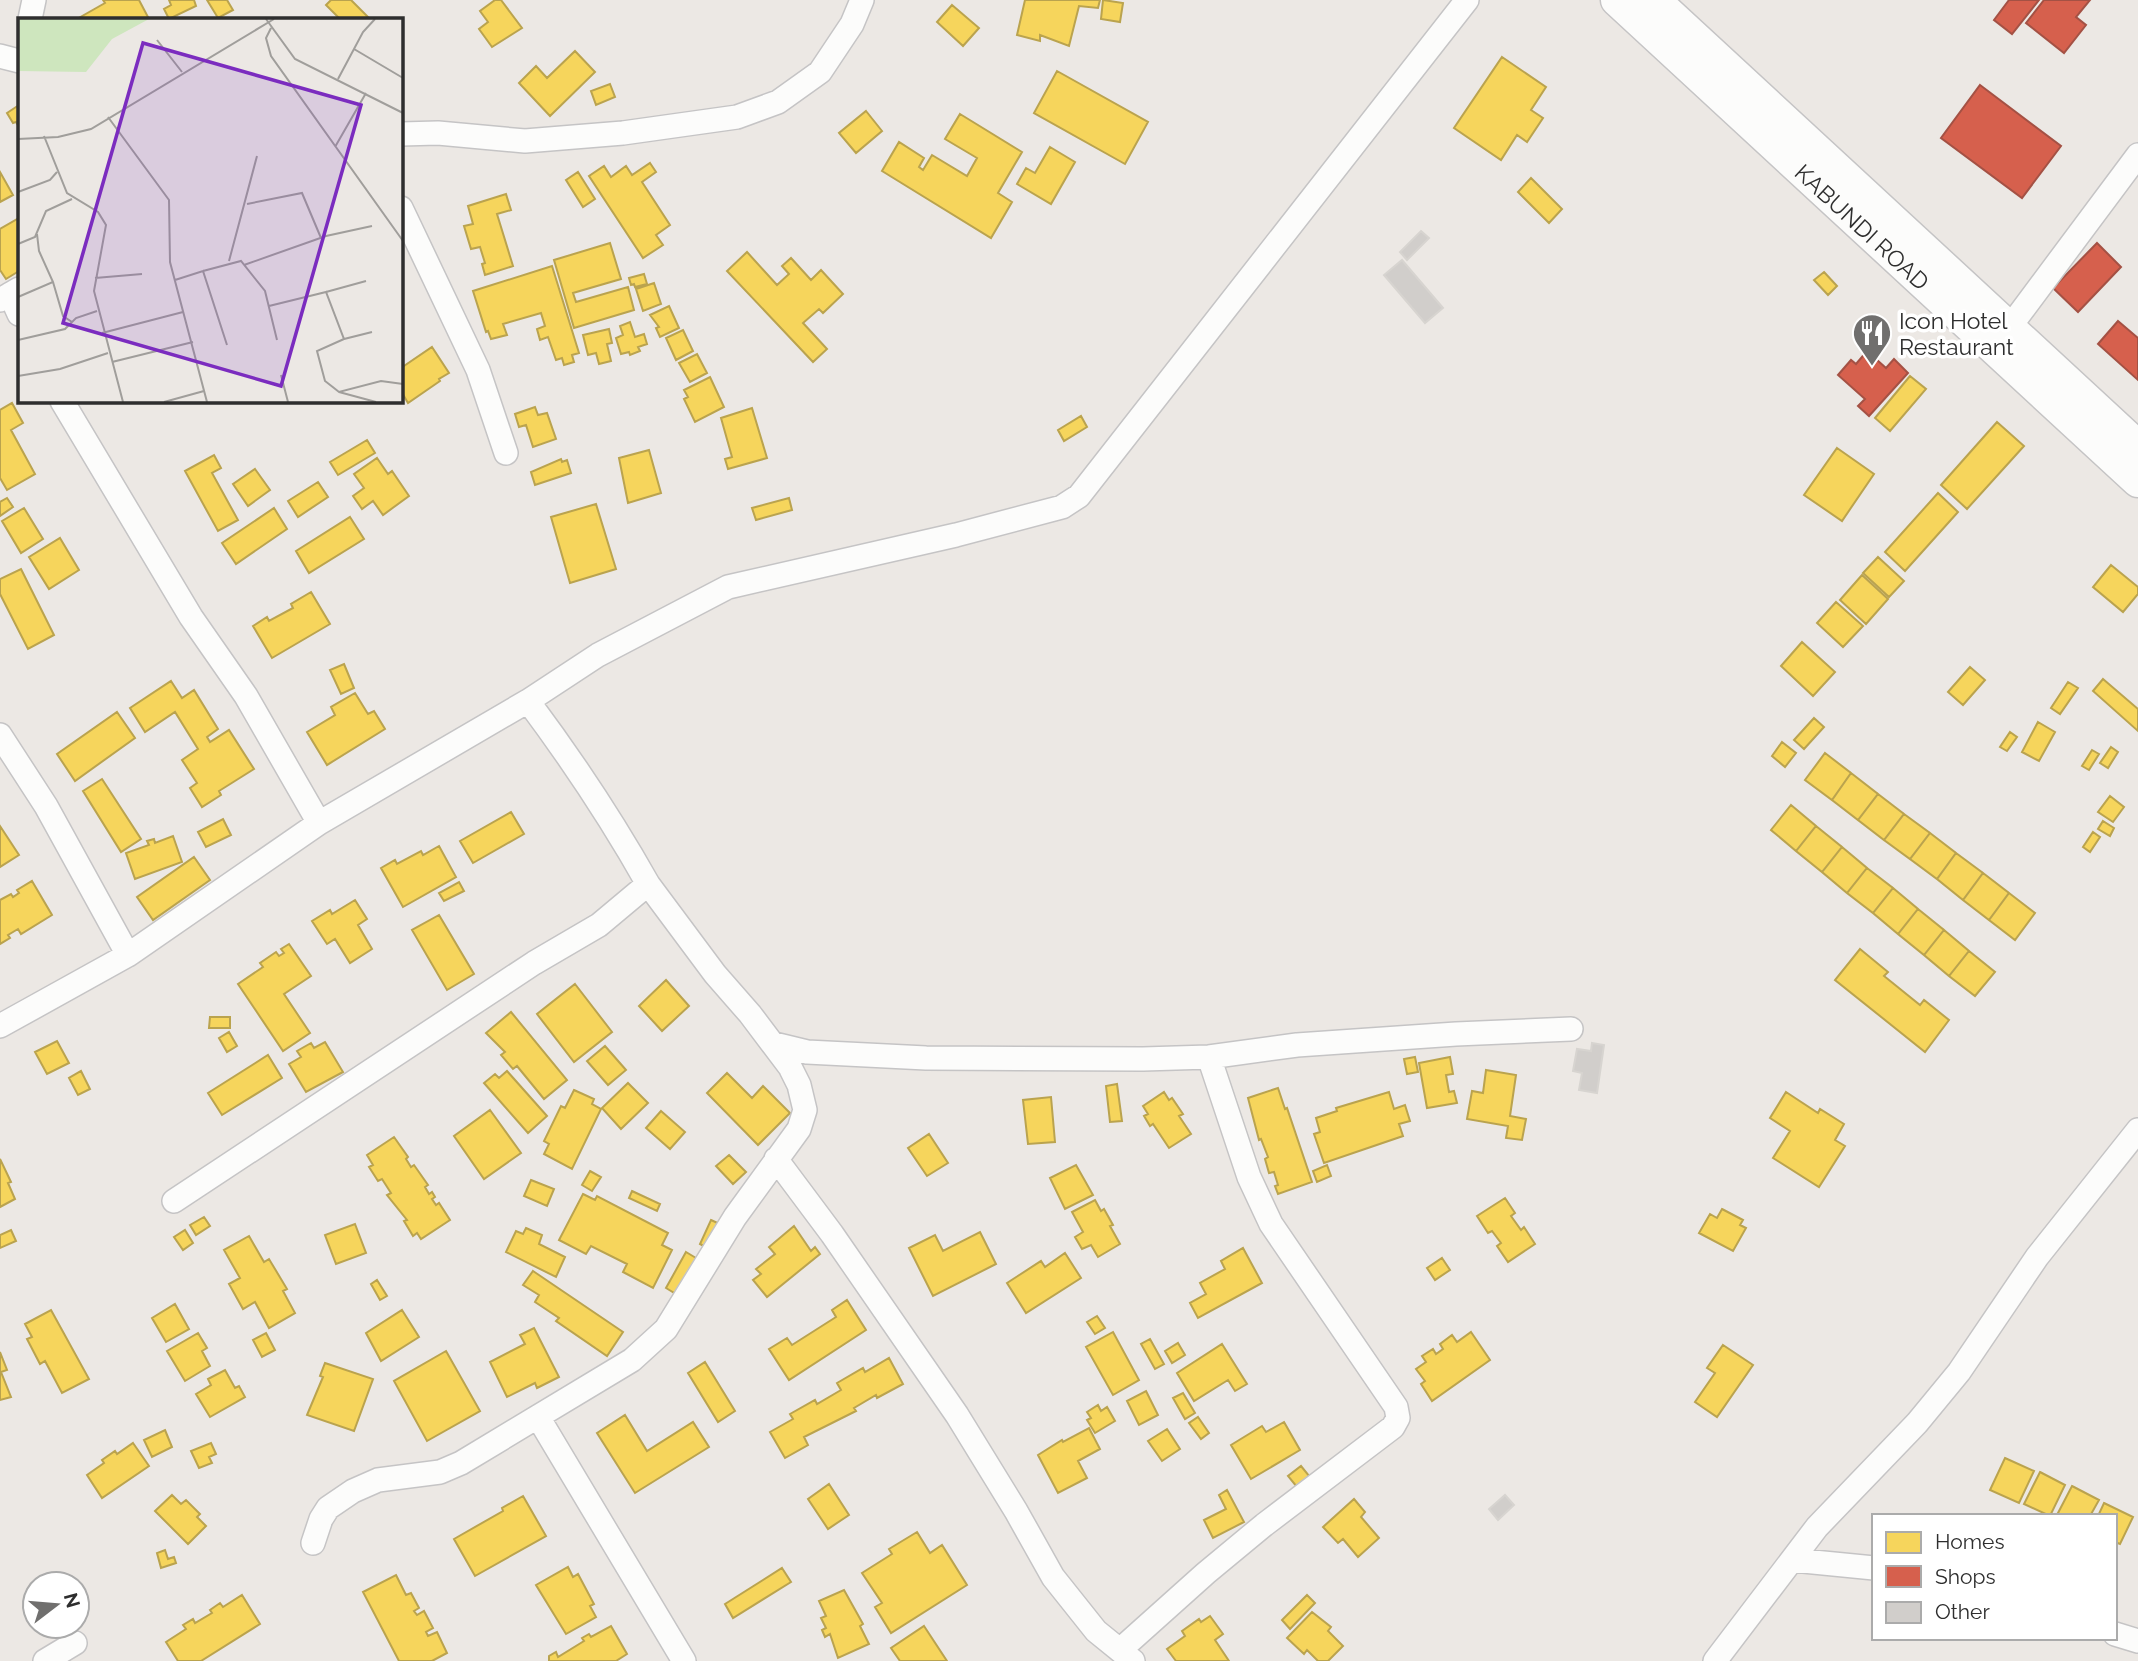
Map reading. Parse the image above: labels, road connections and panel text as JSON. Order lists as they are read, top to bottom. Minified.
{"streets":{"street":["KABUNDI ROAD"]},"places":{"restaurant":["Icon Hotel Restaurant"]},"legend":["Homes","Shops","Other"],"north":"right"}
